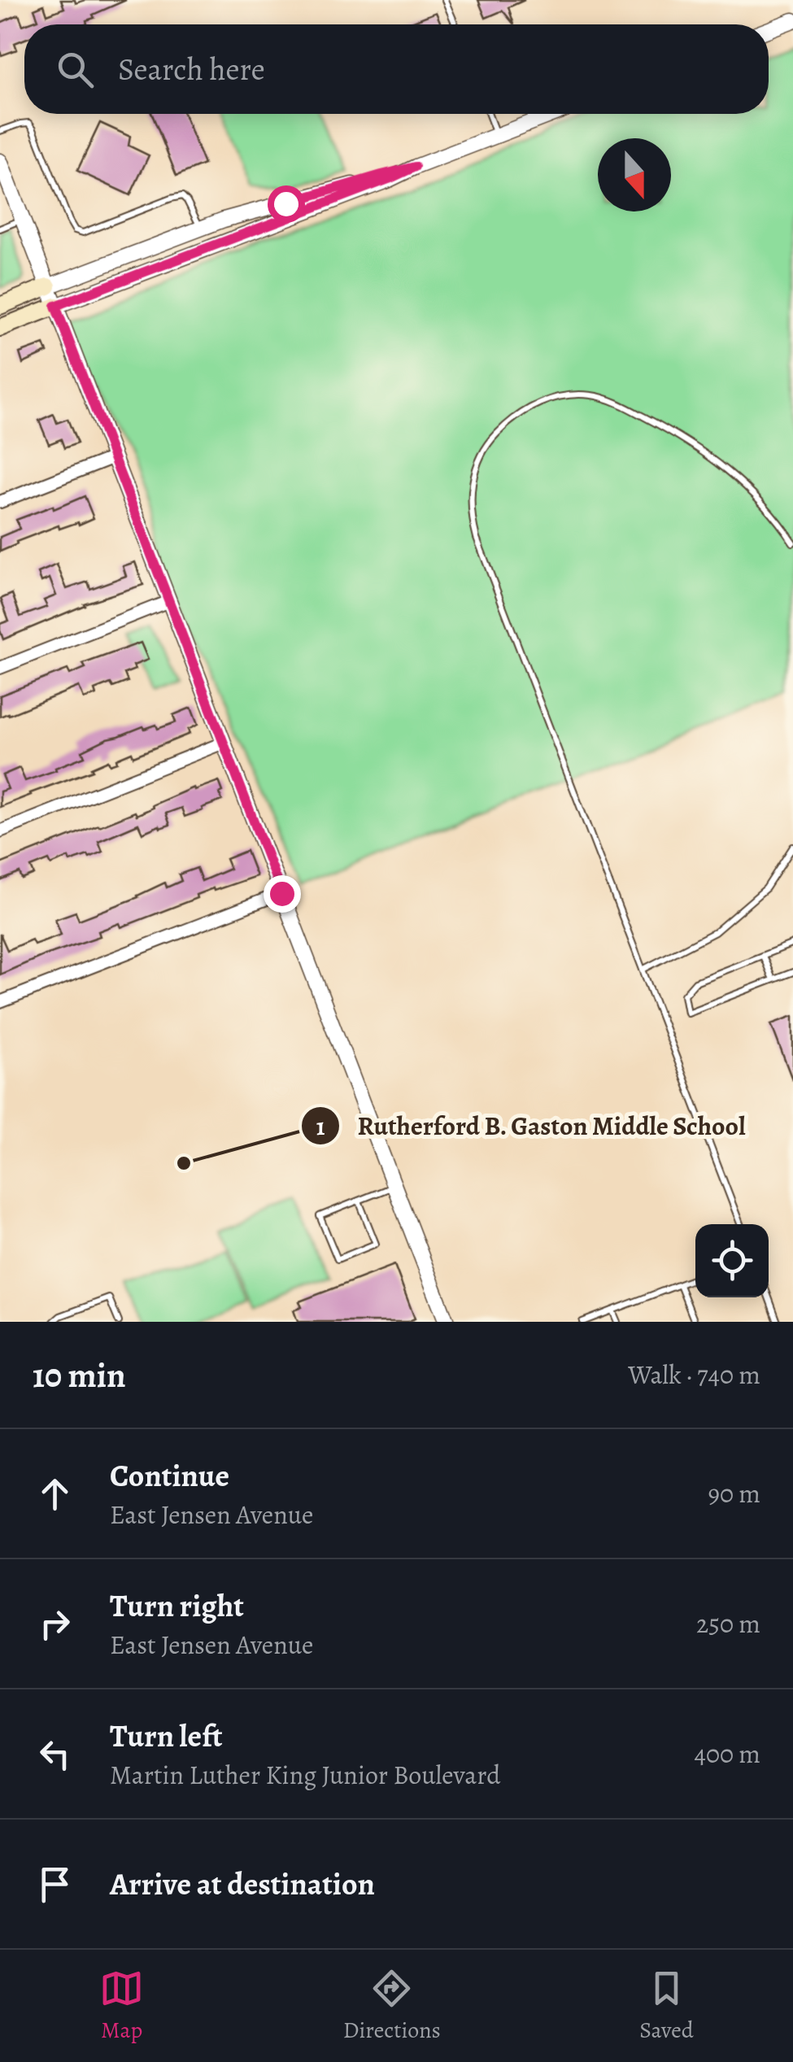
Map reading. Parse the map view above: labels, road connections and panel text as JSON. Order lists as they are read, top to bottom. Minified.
{"places":["Rutherford B. Gaston Middle School"],"north":"bottom","page":{"search":"Search here","heading":["10 min","Walk · 740 m"],"list":[["Continue","East Jensen Avenue","90 m"],["Turn right","East Jensen Avenue","250 m"],["Turn left","Martin Luther King Junior Boulevard","400 m"],"Arrive at destination"],"nav":["Map","Directions","Saved"]}}
